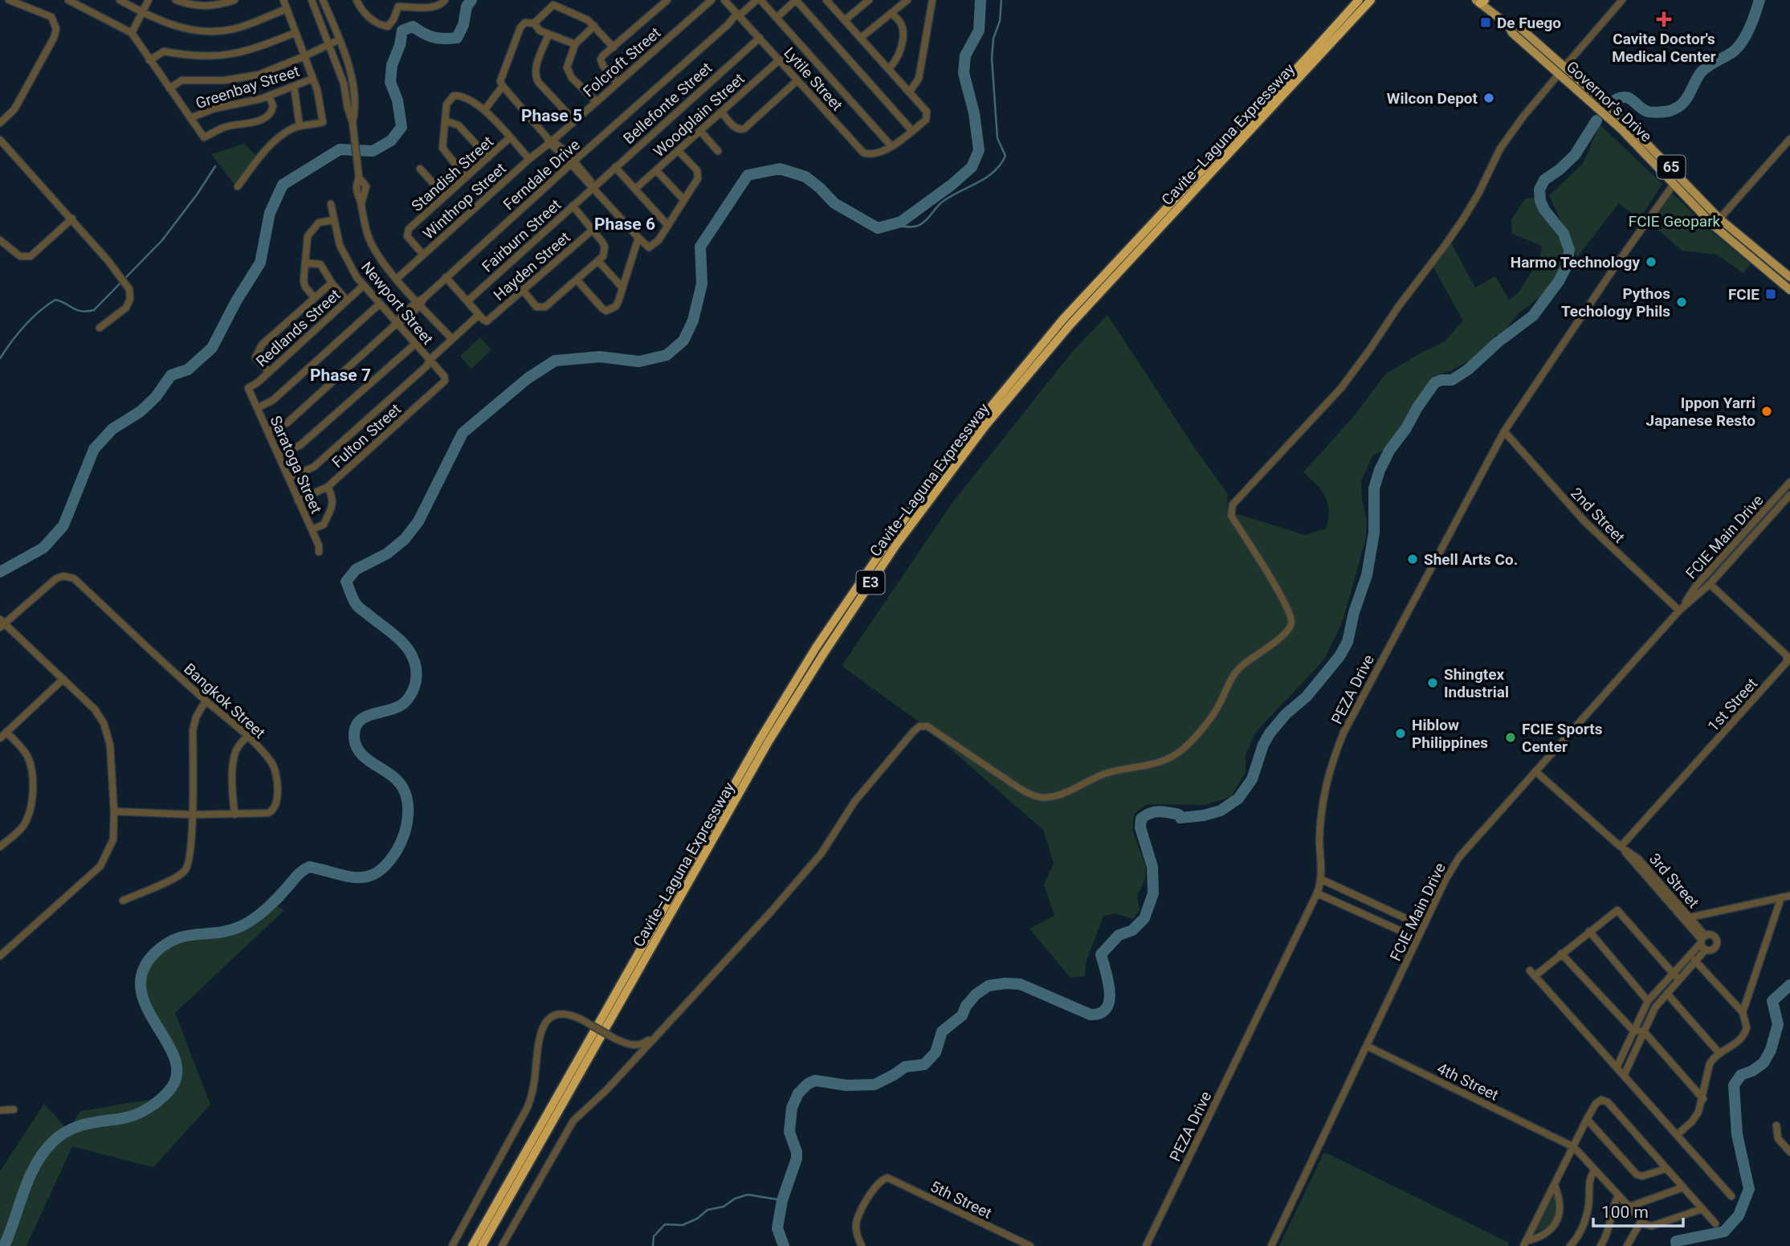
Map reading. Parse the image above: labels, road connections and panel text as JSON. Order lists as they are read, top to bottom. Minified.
{"streets":{"highway":["Cavite–Laguna Expressway","E3"],"main road":["Governor's Drive","65"],"street":["Folcroft Street","Lytile Street","Greenbay Street","Bellefonte Street","Woodplain Street","Standish Street","Ferndale Drive","Winthrop Street","Fairburn Street","Hayden Street","Newport Street","Redlands Street","Fulton Street","Saratoga Street","2nd Street","FCIE Main Drive","PEZA Drive","Bangkok Street","1st Street","3rd Street","4th Street","5th Street"]},"crossings":[["Folcroft Street","Winthrop Street"],["Lytile Street","Bellefonte Street"],["Lytile Street","Woodplain Street"],["Lytile Street","Ferndale Drive"],["Governor's Drive","PEZA Drive"],["Bellefonte Street","Fairburn Street"],["Standish Street","Winthrop Street"],["Ferndale Drive","Newport Street"],["Ferndale Drive","Saratoga Street"],["Newport Street","Redlands Street"],["Newport Street","Fulton Street"],["Redlands Street","Saratoga Street"],["Fulton Street","Saratoga Street"],["2nd Street","FCIE Main Drive"],["2nd Street","PEZA Drive"],["FCIE Main Drive","1st Street"],["FCIE Main Drive","3rd Street"],["FCIE Main Drive","4th Street"],["1st Street","3rd Street"]],"districts":["Phase 5","Phase 6","Phase 7"],"parks":["FCIE Geopark"],"places":{"health":["Cavite Doctor's Medical Center"],"transit":["De Fuego","FCIE"],"other":["Wilcon Depot","Harmo Technology","Pythos Techology Phils","Ippon Yarri Japanese Resto","Shell Arts Co.","Shingtex Industrial","Hiblow Philippines","FCIE Sports Center"]},"scale_bar":"100 m"}
